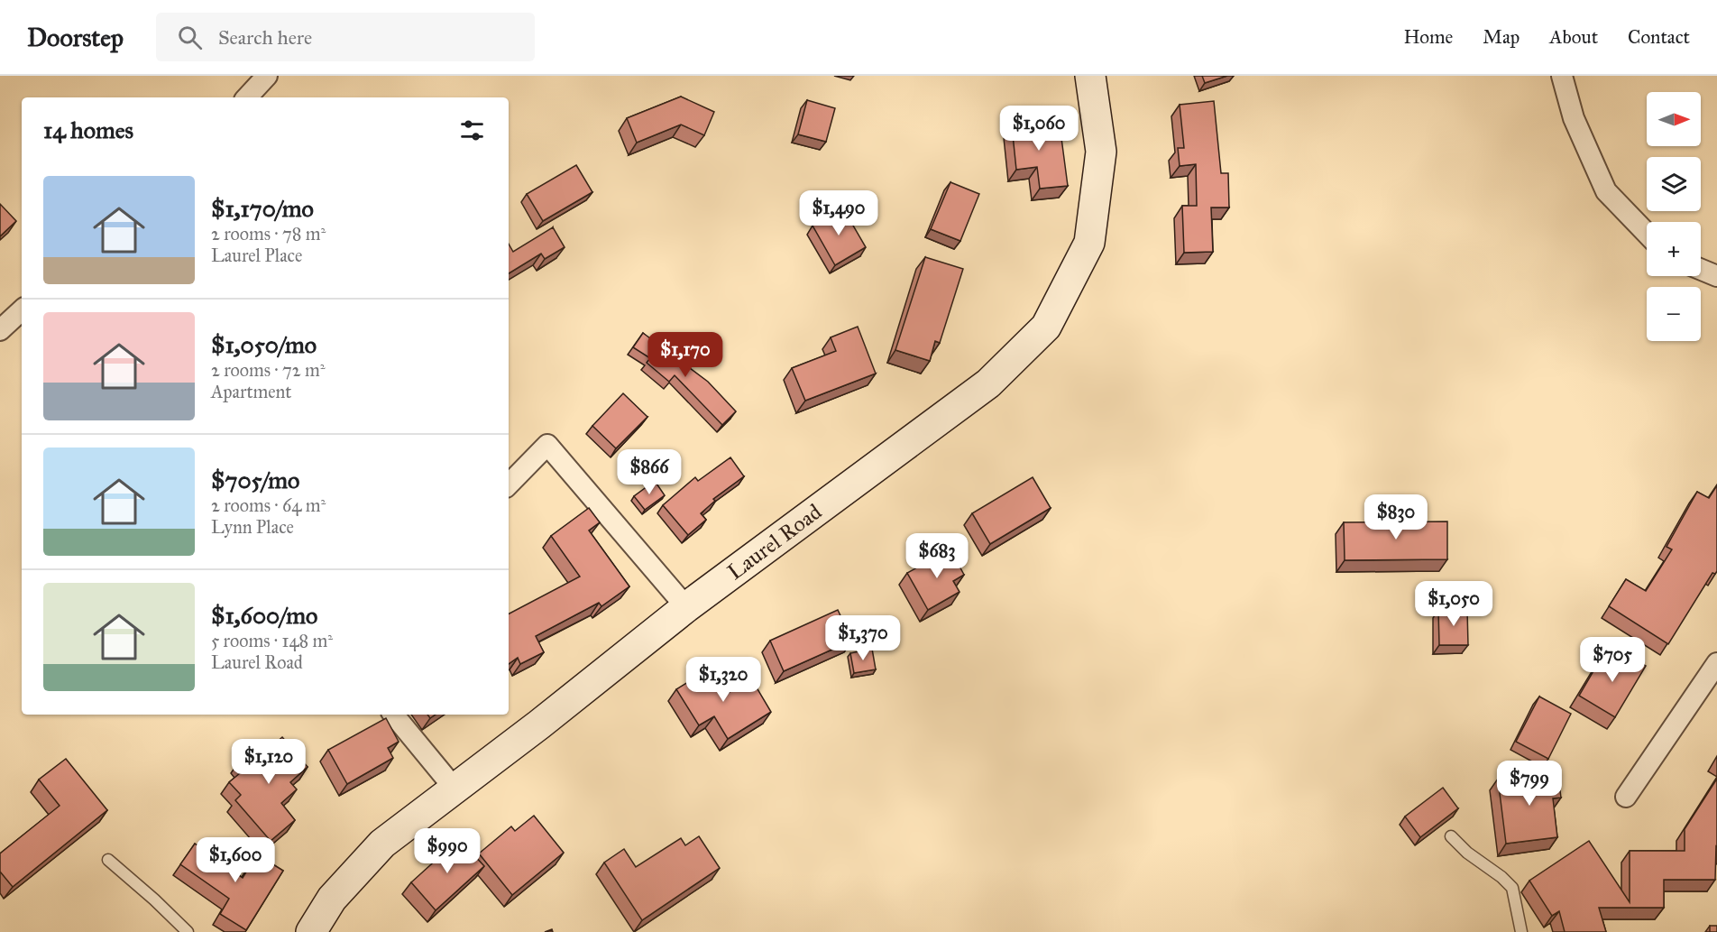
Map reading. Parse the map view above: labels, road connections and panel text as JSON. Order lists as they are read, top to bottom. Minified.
{"streets":{"street":["Laurel Road"]},"north":"right","page":{"header":"Doorstep","search":"Search here","nav":["Home","Map","About","Contact"],"map_buttons":["+","−"],"heading":"14 homes","price":["$1,060","$1,490","$1,170","$866","$830","$683","$1,050","$1,370","$705","$1,320","$1,120","$799","$990","$1,600"],"list":[{"name":"$1,170/mo","note":"2 rooms · 78 m² · Laurel Place"},{"name":"$1,050/mo","note":"2 rooms · 72 m² · Apartment"},{"name":"$705/mo","note":"2 rooms · 64 m² · Lynn Place"},{"name":"$1,600/mo","note":"5 rooms · 148 m² · Laurel Road"}]}}
